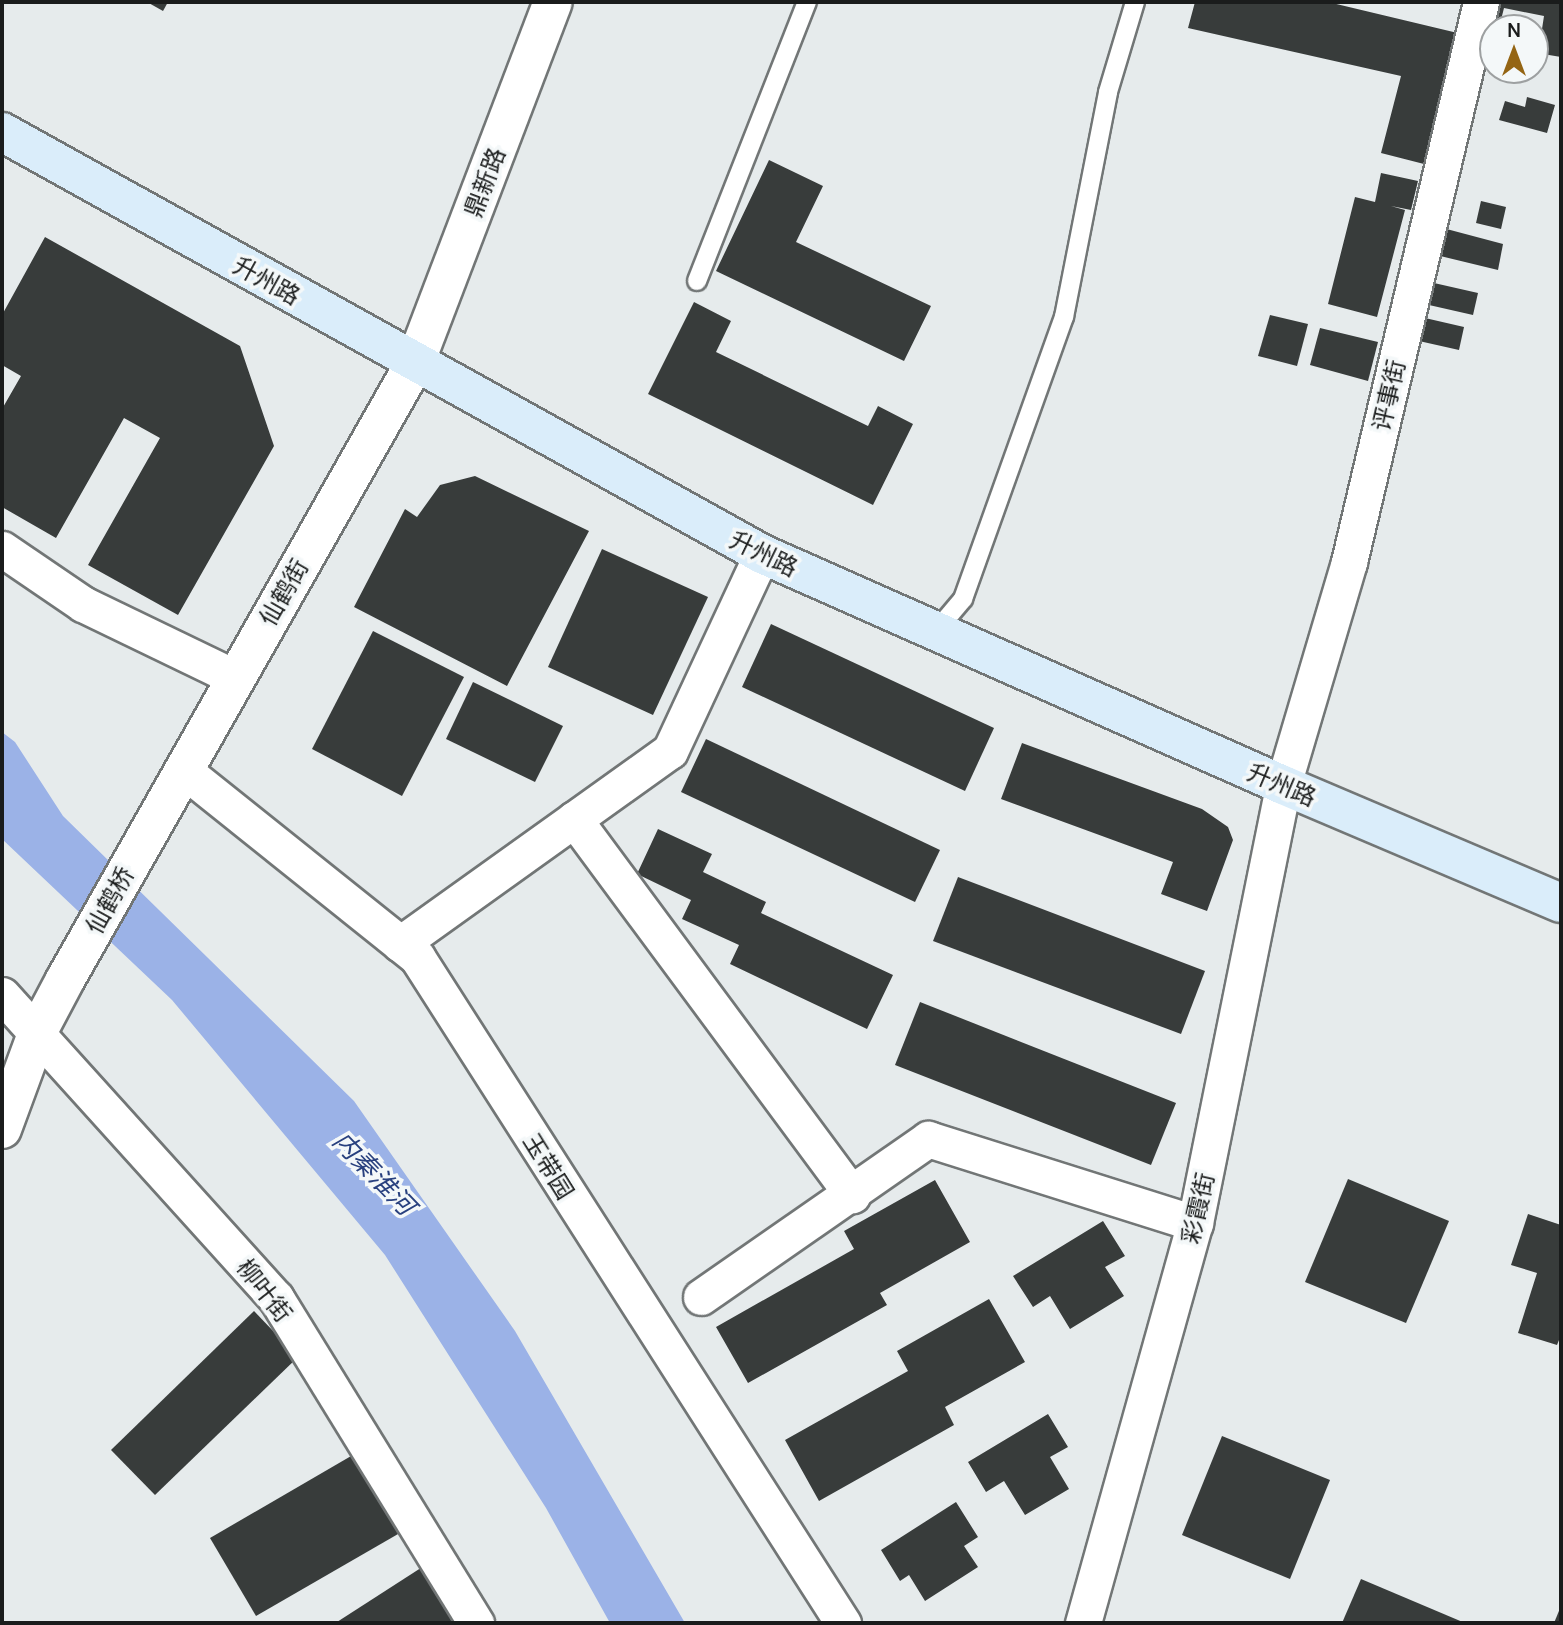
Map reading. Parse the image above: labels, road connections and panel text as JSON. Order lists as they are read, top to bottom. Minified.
{"streets":{"main road":["升州路"],"street":["鼎新路","评事街","仙鹤街","仙鹤桥","玉带园","彩霞街","柳叶街"]},"crossings":[["鼎新路","升州路"],["鼎新路","仙鹤街"],["升州路","评事街"],["升州路","仙鹤街"],["升州路","彩霞街"],["评事街","彩霞街"],["仙鹤街","仙鹤桥"],["仙鹤街","玉带园"],["仙鹤桥","柳叶街"]],"water":["内秦淮河"],"north":"top"}
